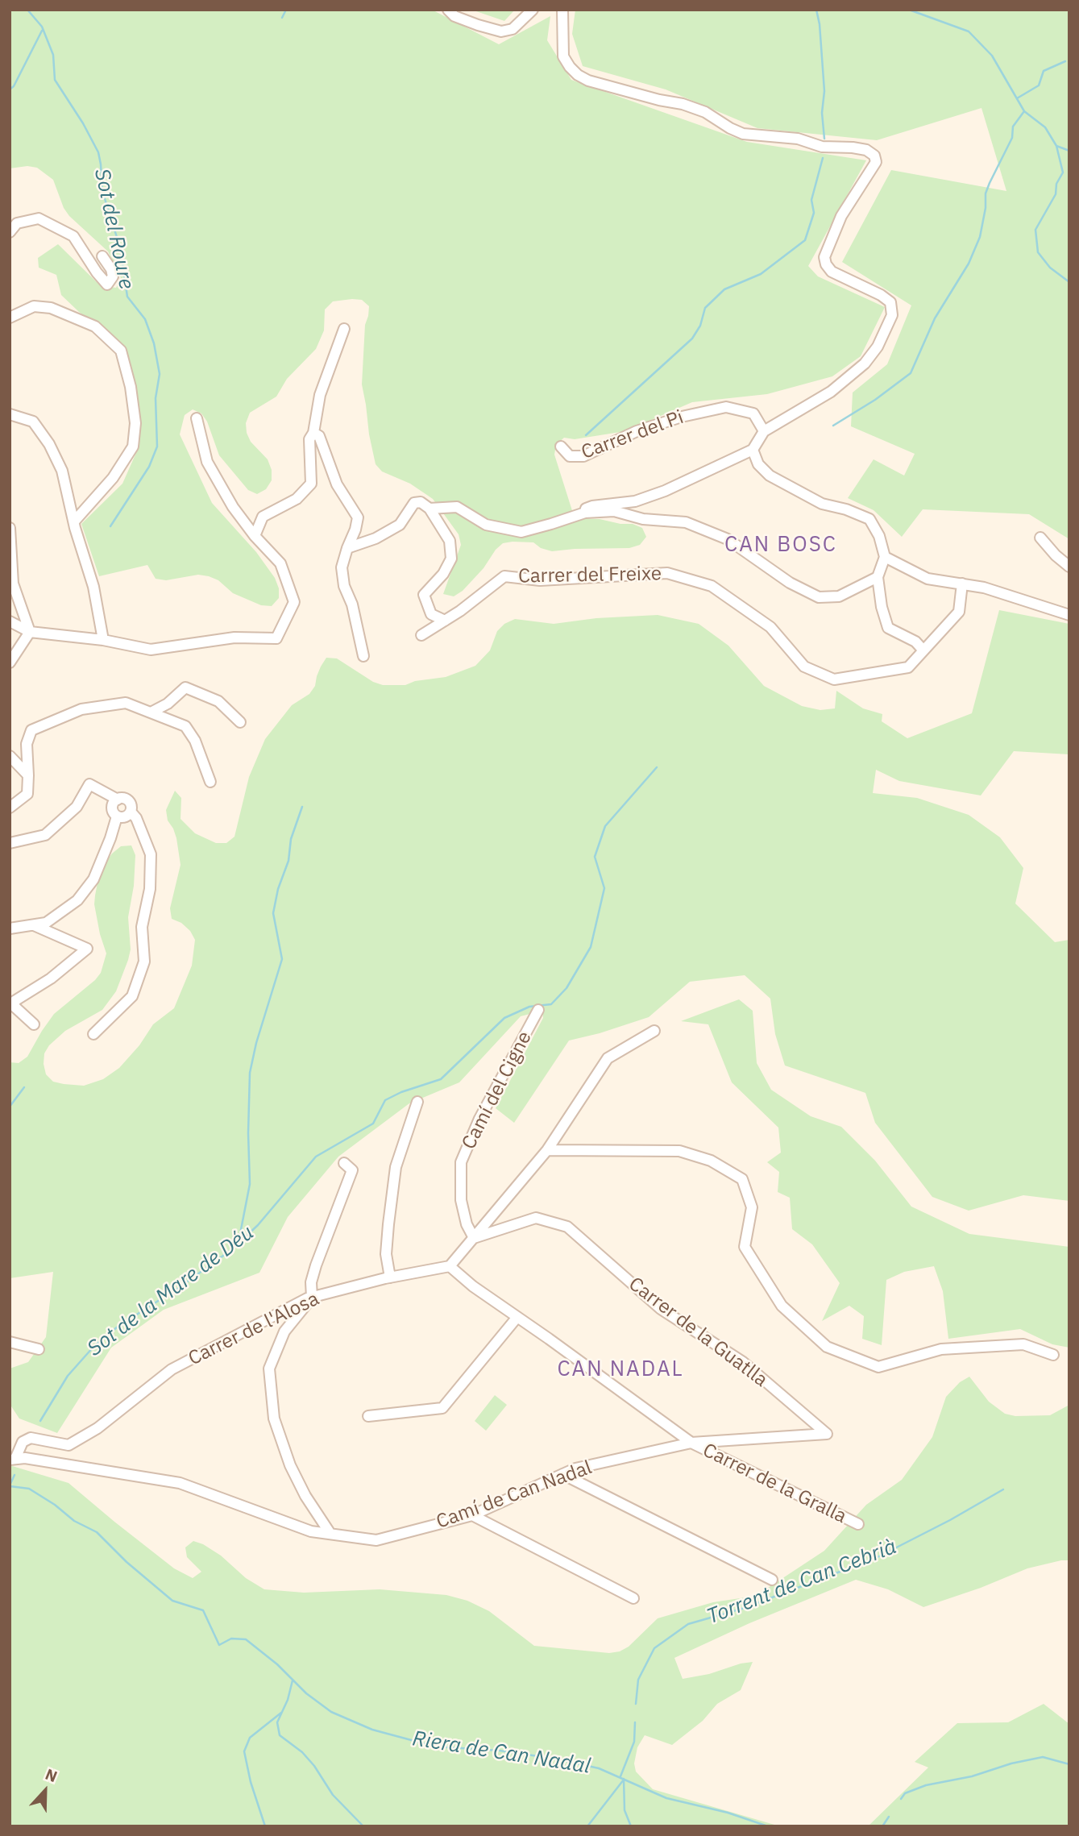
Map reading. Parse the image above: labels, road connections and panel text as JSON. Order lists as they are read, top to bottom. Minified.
{"streets":{"street":["Carrer del Pi","Carrer del Freixe","Camí del Cigne","Carrer de l'Alosa","Carrer de la Guatlla","Carrer de la Gralla","Camí de Can Nadal"]},"crossings":[["Camí del Cigne","Carrer de la Guatlla"],["Carrer de l'Alosa","Carrer de la Gralla"],["Carrer de l'Alosa","Camí de Can Nadal"],["Carrer de la Guatlla","Camí de Can Nadal"],["Carrer de la Gralla","Camí de Can Nadal"]],"districts":["CAN BOSC","CAN NADAL"],"water":["Sot del Roure","Sot de la Mare de Déu","Torrent de Can Cebrià","Riera de Can Nadal"],"north":"top"}
